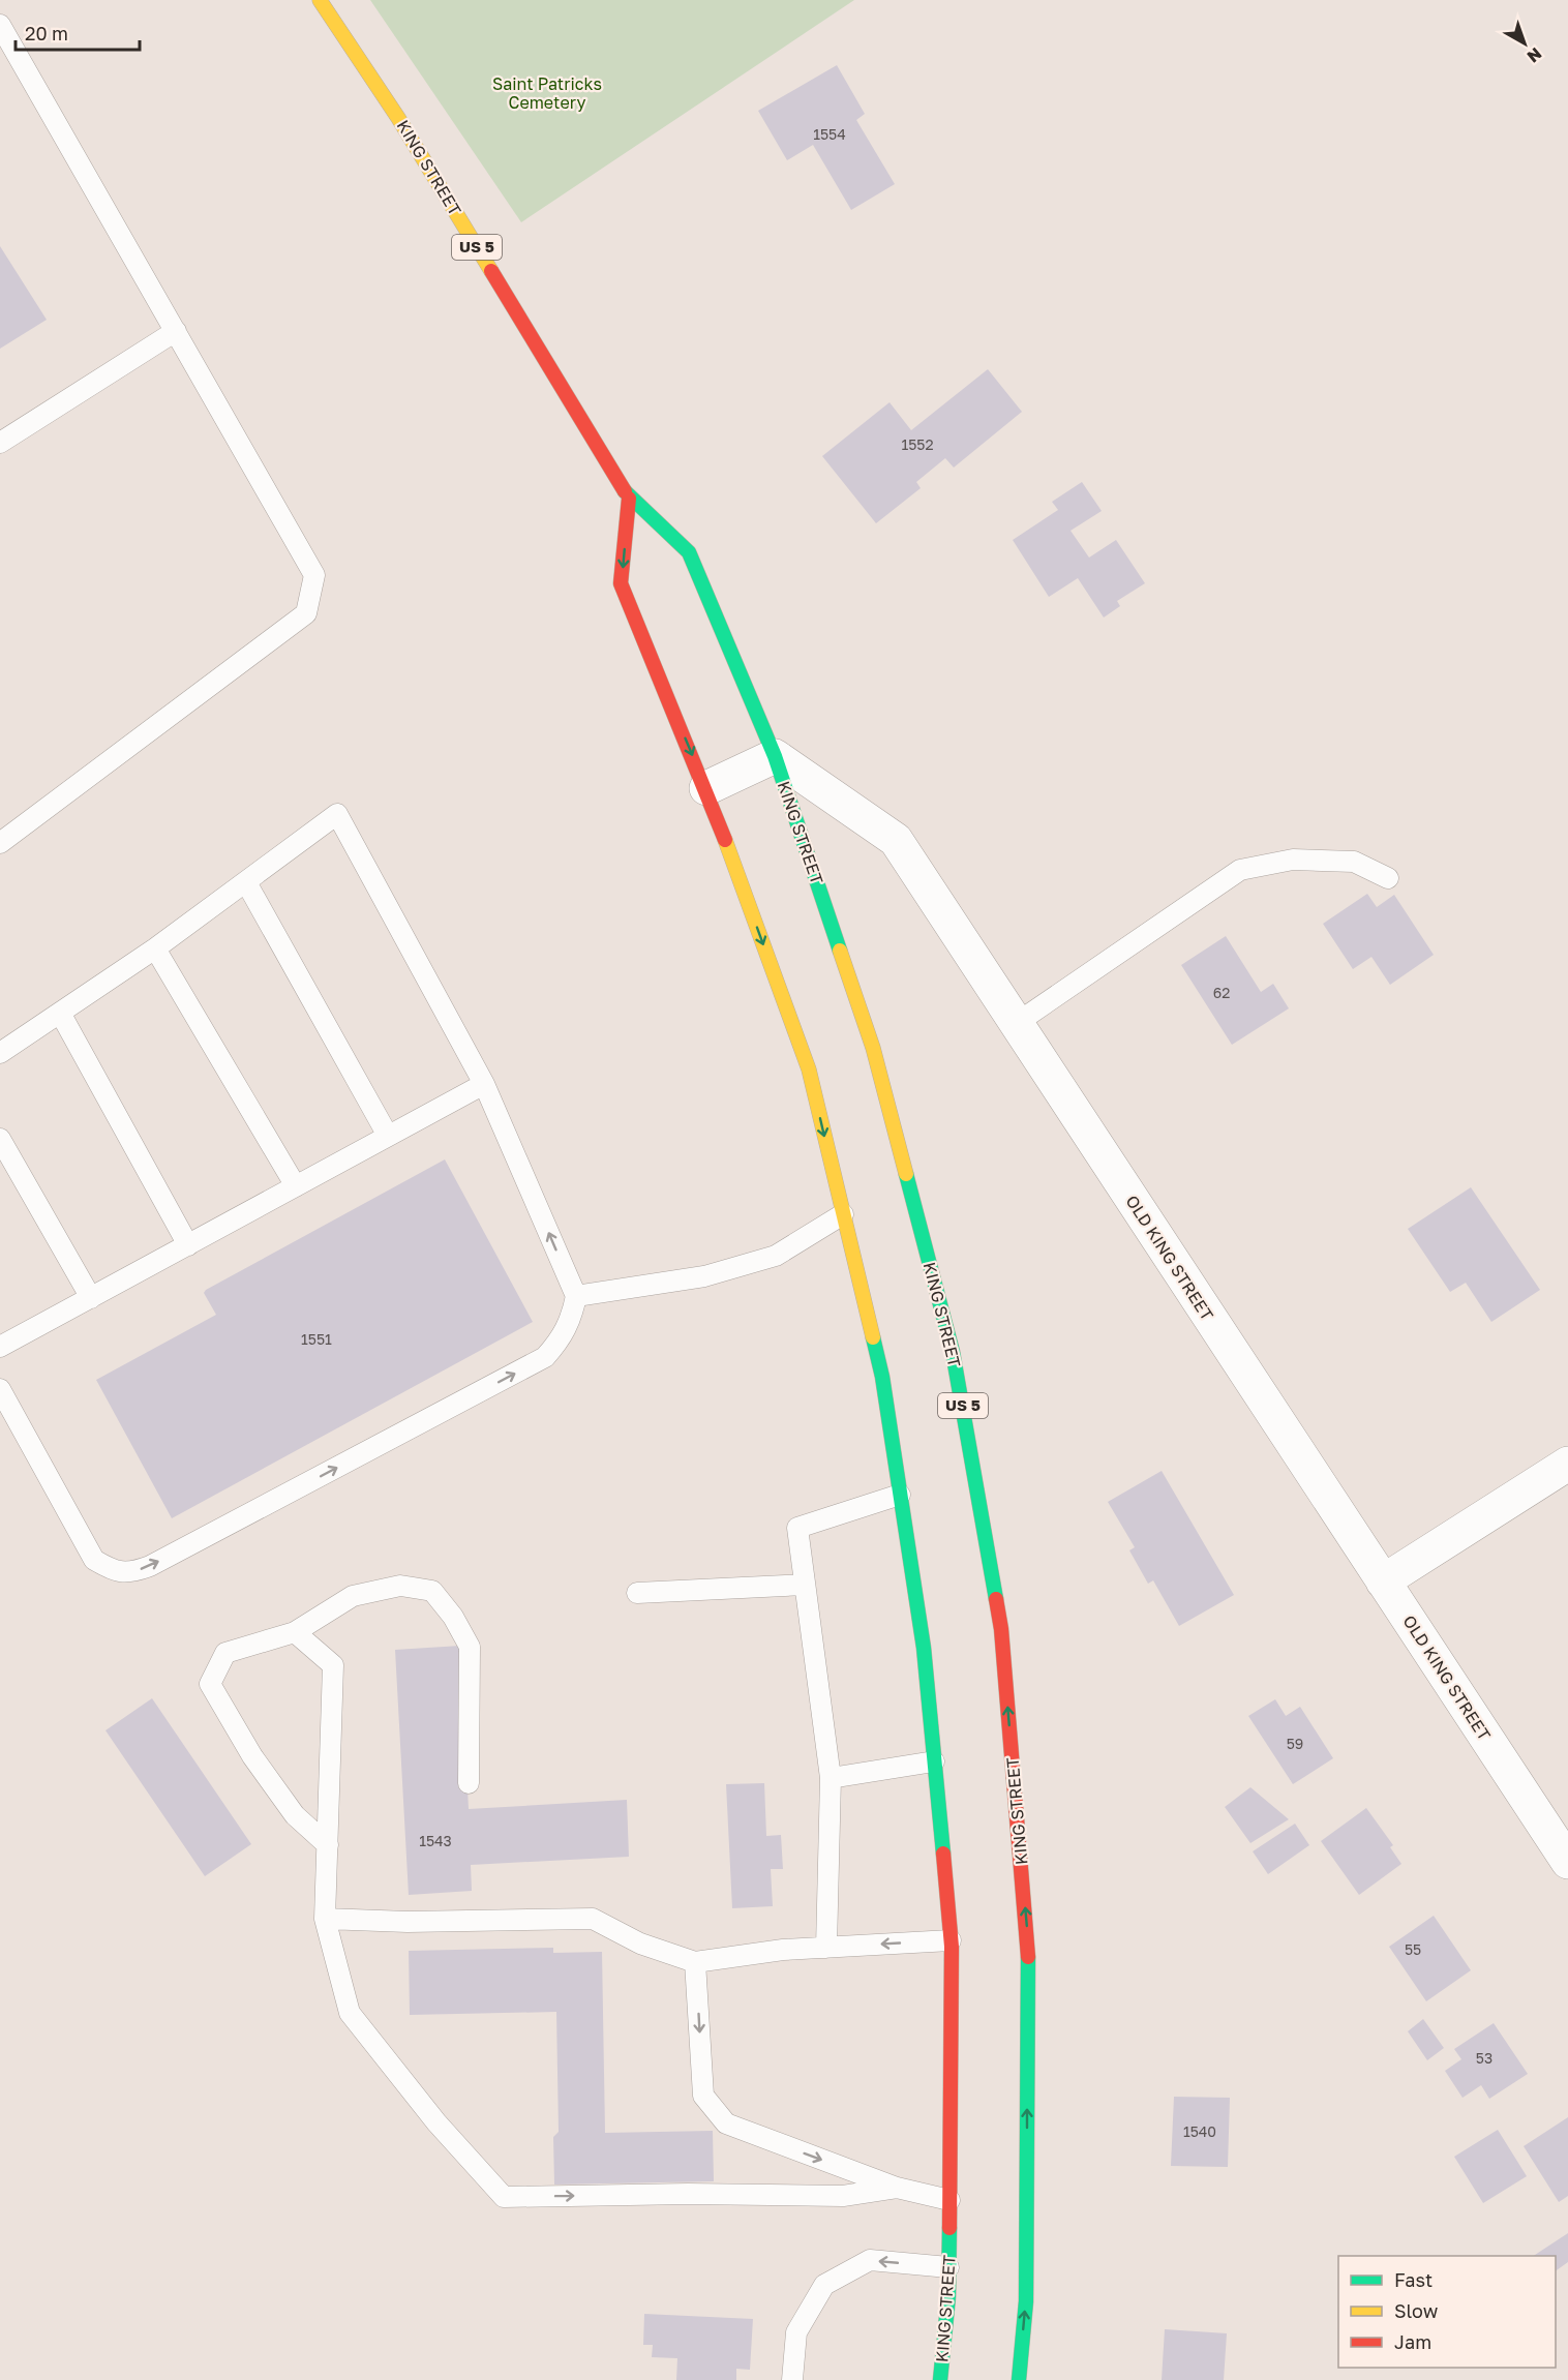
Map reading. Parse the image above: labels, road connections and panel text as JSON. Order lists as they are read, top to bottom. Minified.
{"streets":{"main road":["KING STREET","US 5"],"street":["OLD KING STREET"]},"crossings":[["KING STREET","OLD KING STREET"]],"parks":["Saint Patricks Cemetery"],"house_numbers":["1554","1552","62","1551","59","1543","55","53","1540"],"legend":["Fast","Slow","Jam"],"scale_bar":"20 m","north":"bottom right"}
